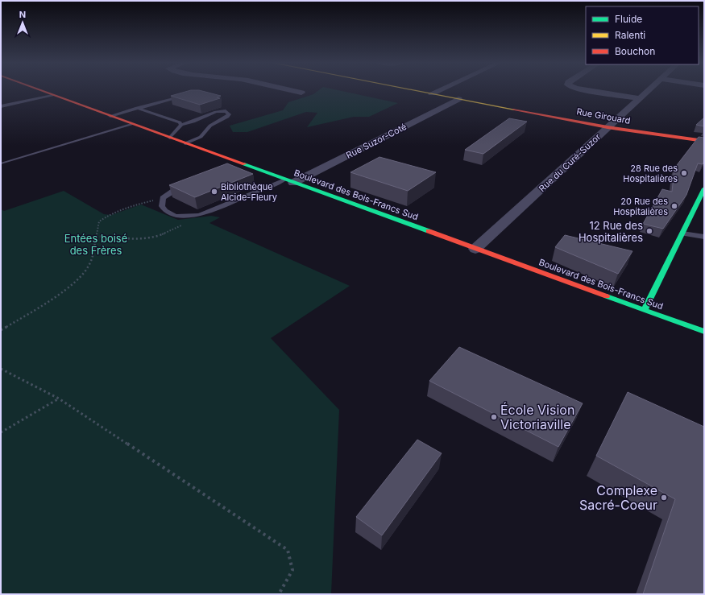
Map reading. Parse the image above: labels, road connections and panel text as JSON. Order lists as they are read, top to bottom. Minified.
{"streets":{"street":["Rue Girouard","Rue Suzor-Coté","Rue du Curé-Suzor","Boulevard des Bois-Francs Sud"]},"crossings":[["Rue Girouard","Rue Suzor-Coté"],["Rue Girouard","Rue du Curé-Suzor"],["Rue Suzor-Coté","Boulevard des Bois-Francs Sud"],["Rue du Curé-Suzor","Boulevard des Bois-Francs Sud"]],"parks":["Entées boisé des Frères"],"places":["28 Rue des Hospitalières","Bibliothèque Alcide-Fleury","20 Rue des Hospitalières","12 Rue des Hospitalières","École Vision Victoriaville","Complexe Sacré-Coeur"],"legend":["Fluide","Ralenti","Bouchon"],"north":"top"}
